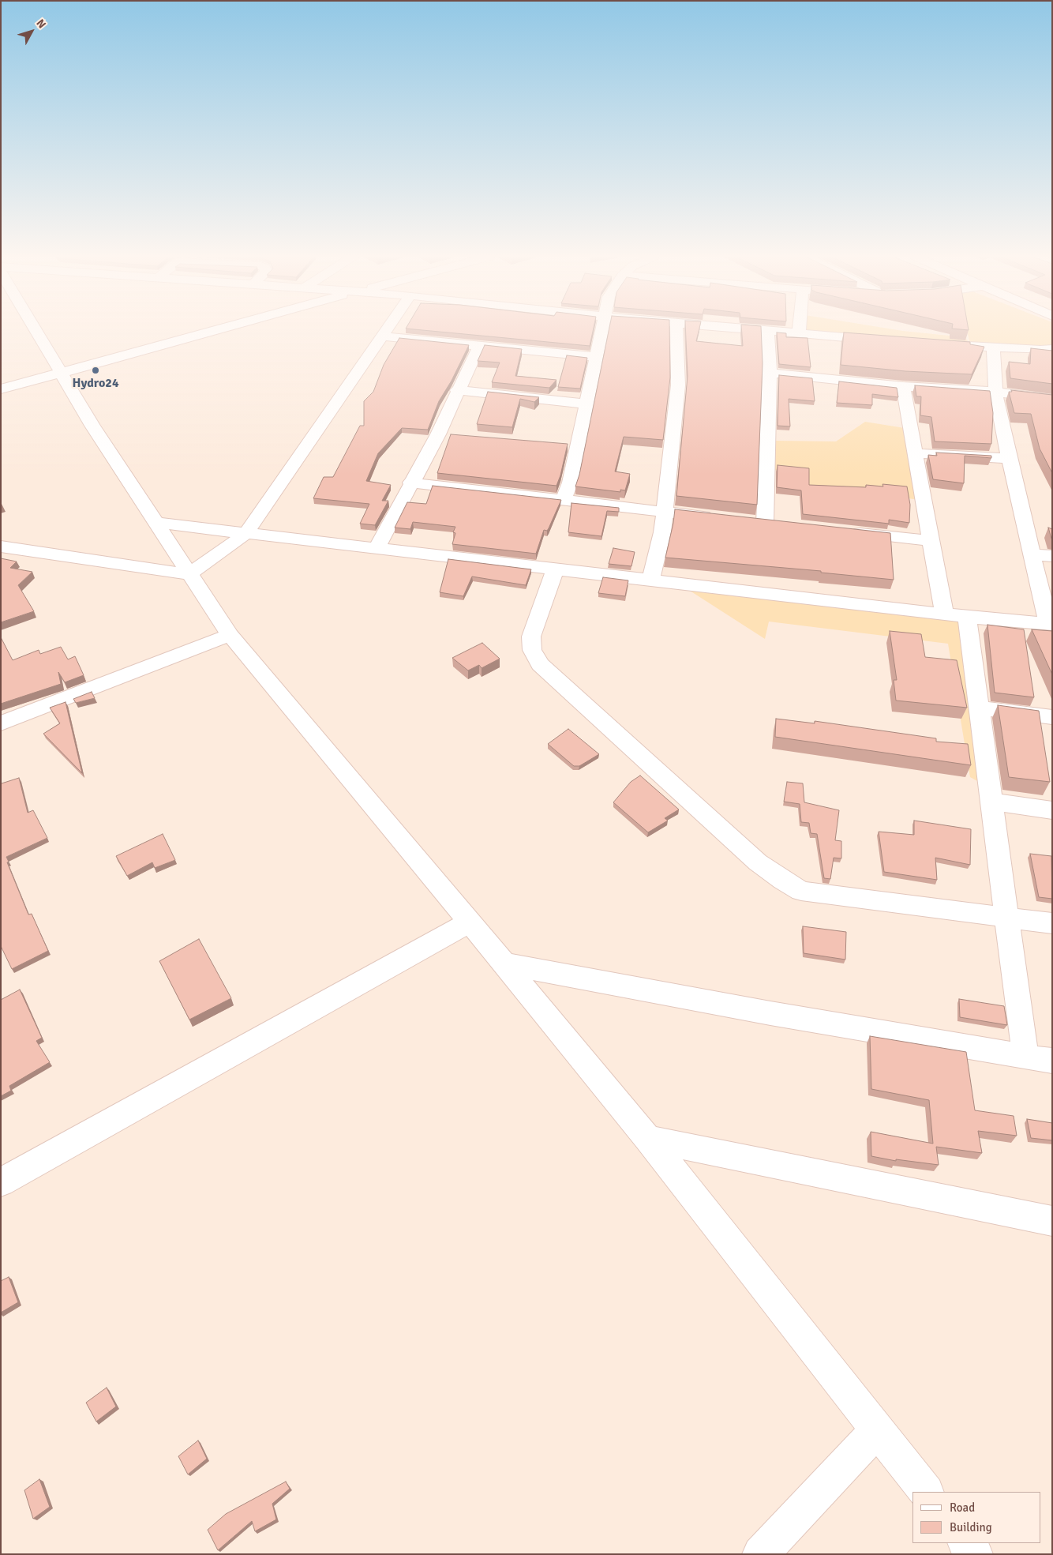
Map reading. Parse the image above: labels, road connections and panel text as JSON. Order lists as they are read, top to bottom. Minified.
{"places":["Hydro24"],"legend":["Road","Building"],"north":"top right"}
